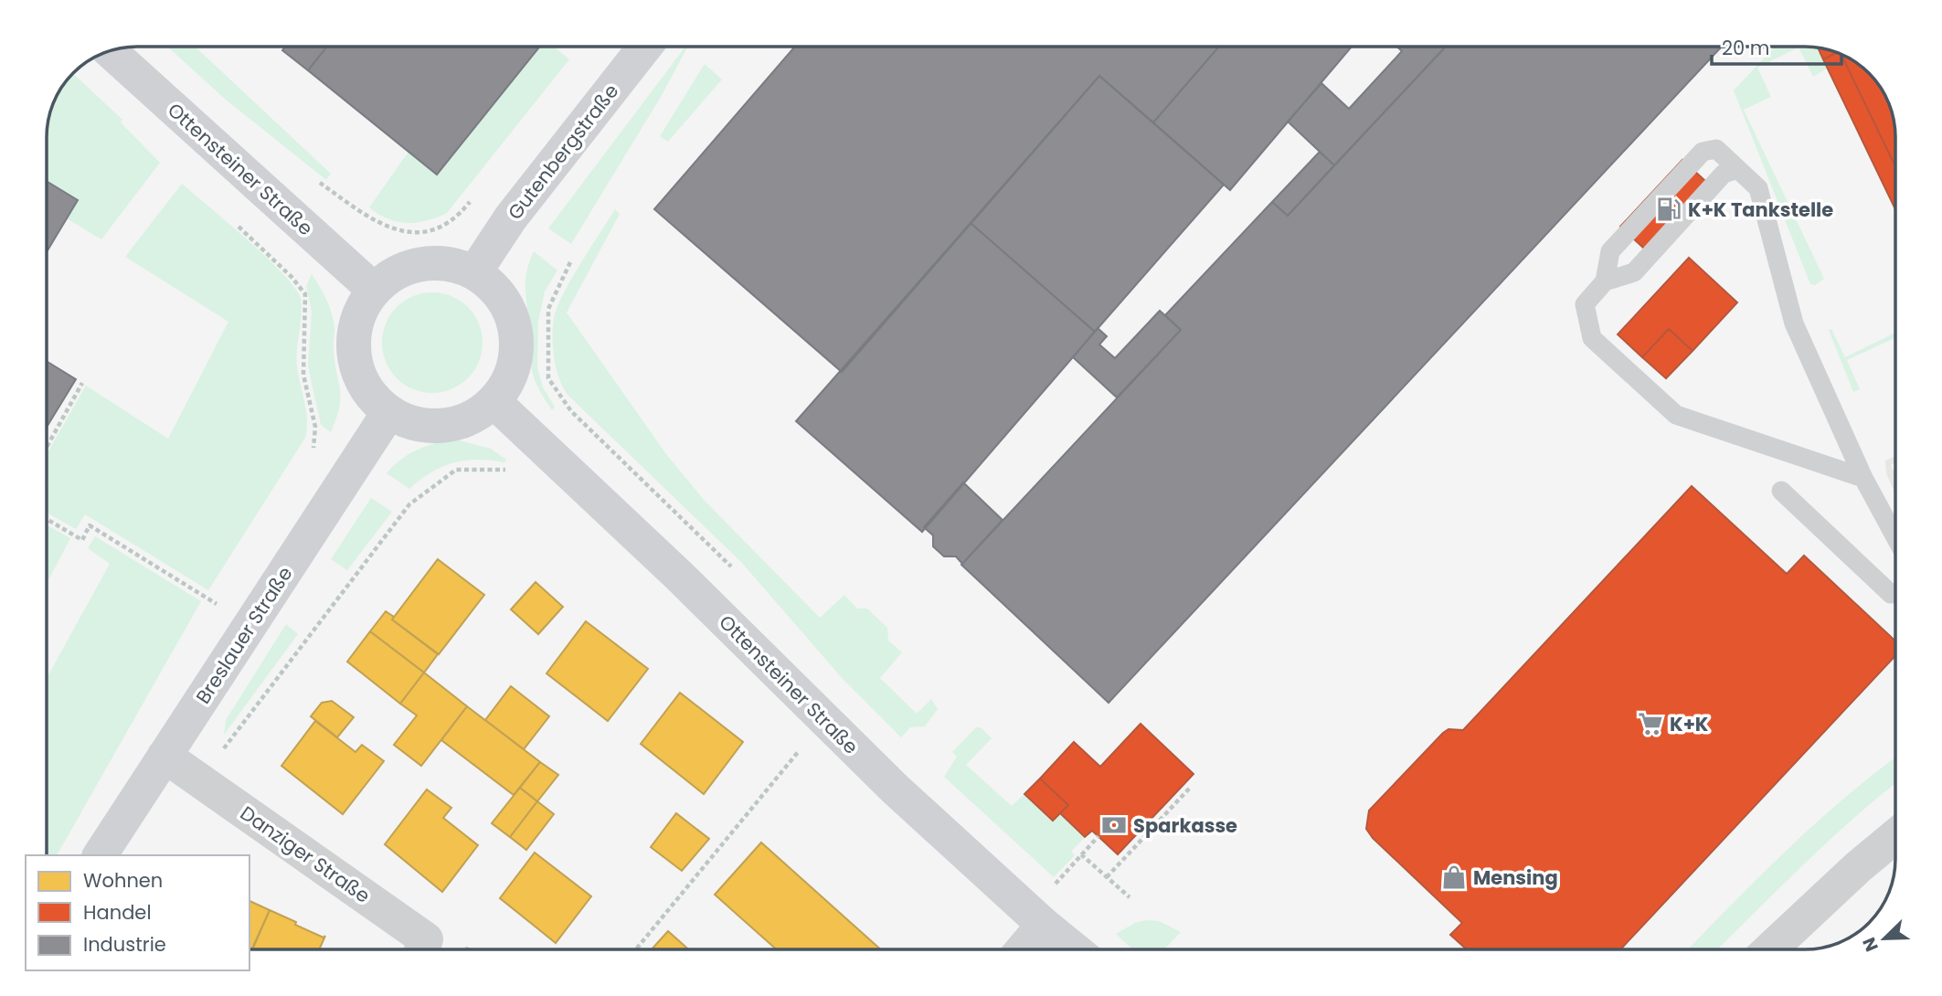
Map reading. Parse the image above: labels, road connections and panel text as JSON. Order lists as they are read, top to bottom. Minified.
{"streets":{"street":["Gutenbergstraße","Ottensteiner Straße","Breslauer Straße","Danziger Straße"]},"crossings":[["Gutenbergstraße","Ottensteiner Straße"],["Gutenbergstraße","Breslauer Straße"],["Ottensteiner Straße","Breslauer Straße"],["Breslauer Straße","Danziger Straße"]],"places":{"fuel station":["K+K Tankstelle"],"supermarket":["K+K"],"bank":["Sparkasse"],"shop":["Mensing"]},"legend":["Wohnen","Handel","Industrie"],"scale_bar":"20 m","north":"bottom left"}
